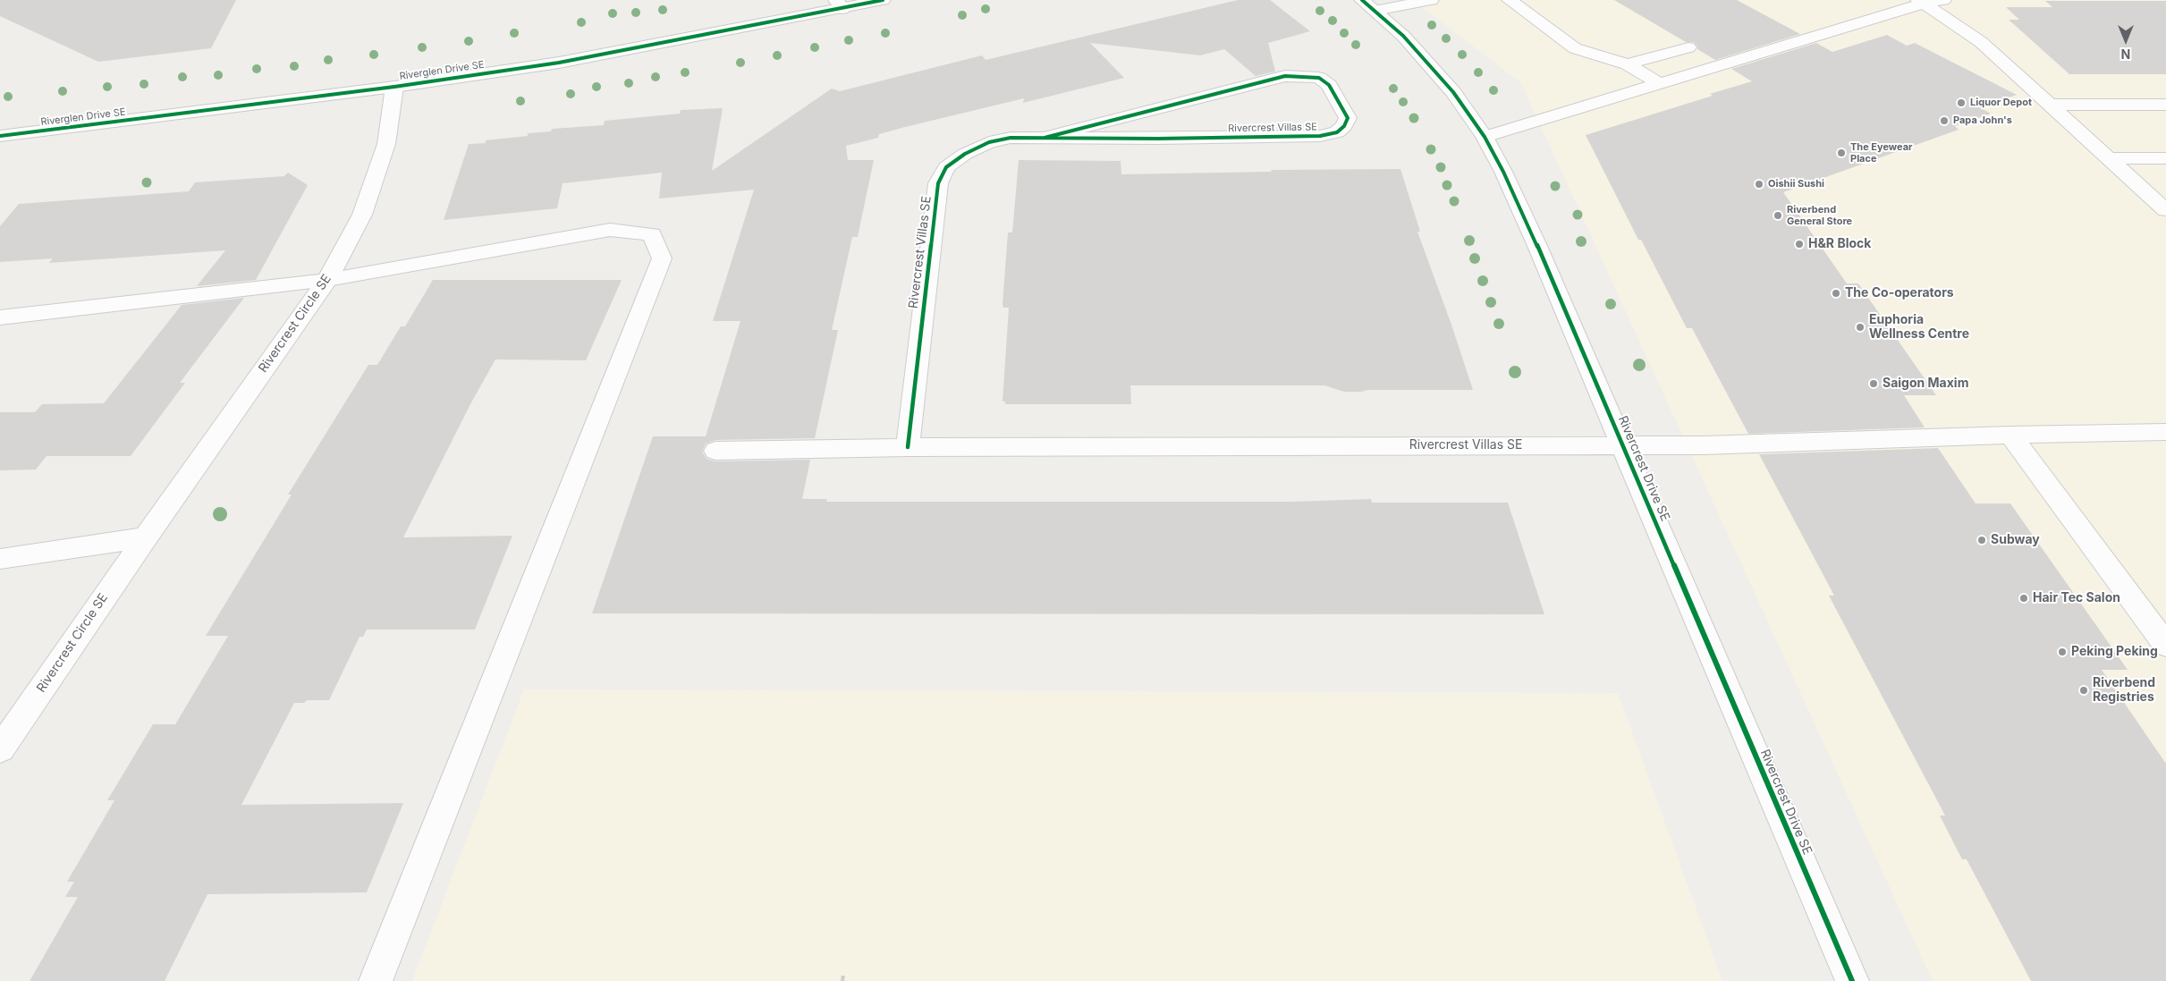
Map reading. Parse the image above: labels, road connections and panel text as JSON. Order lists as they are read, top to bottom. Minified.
{"streets":{"street":["Riverglen Drive SE","Rivercrest Villas SE","Rivercrest Circle SE","Rivercrest Drive SE"]},"crossings":[["Riverglen Drive SE","Rivercrest Circle SE"],["Rivercrest Villas SE","Rivercrest Drive SE"]],"places":["Liquor Depot","Papa John's","The Eyewear Place","Oishii Sushi","Riverbend General Store","H&R Block","The Co-operators","Euphoria Wellness Centre","Saigon Maxim","Subway","Hair Tec Salon","Peking Peking","Riverbend Registries"],"north":"bottom"}
